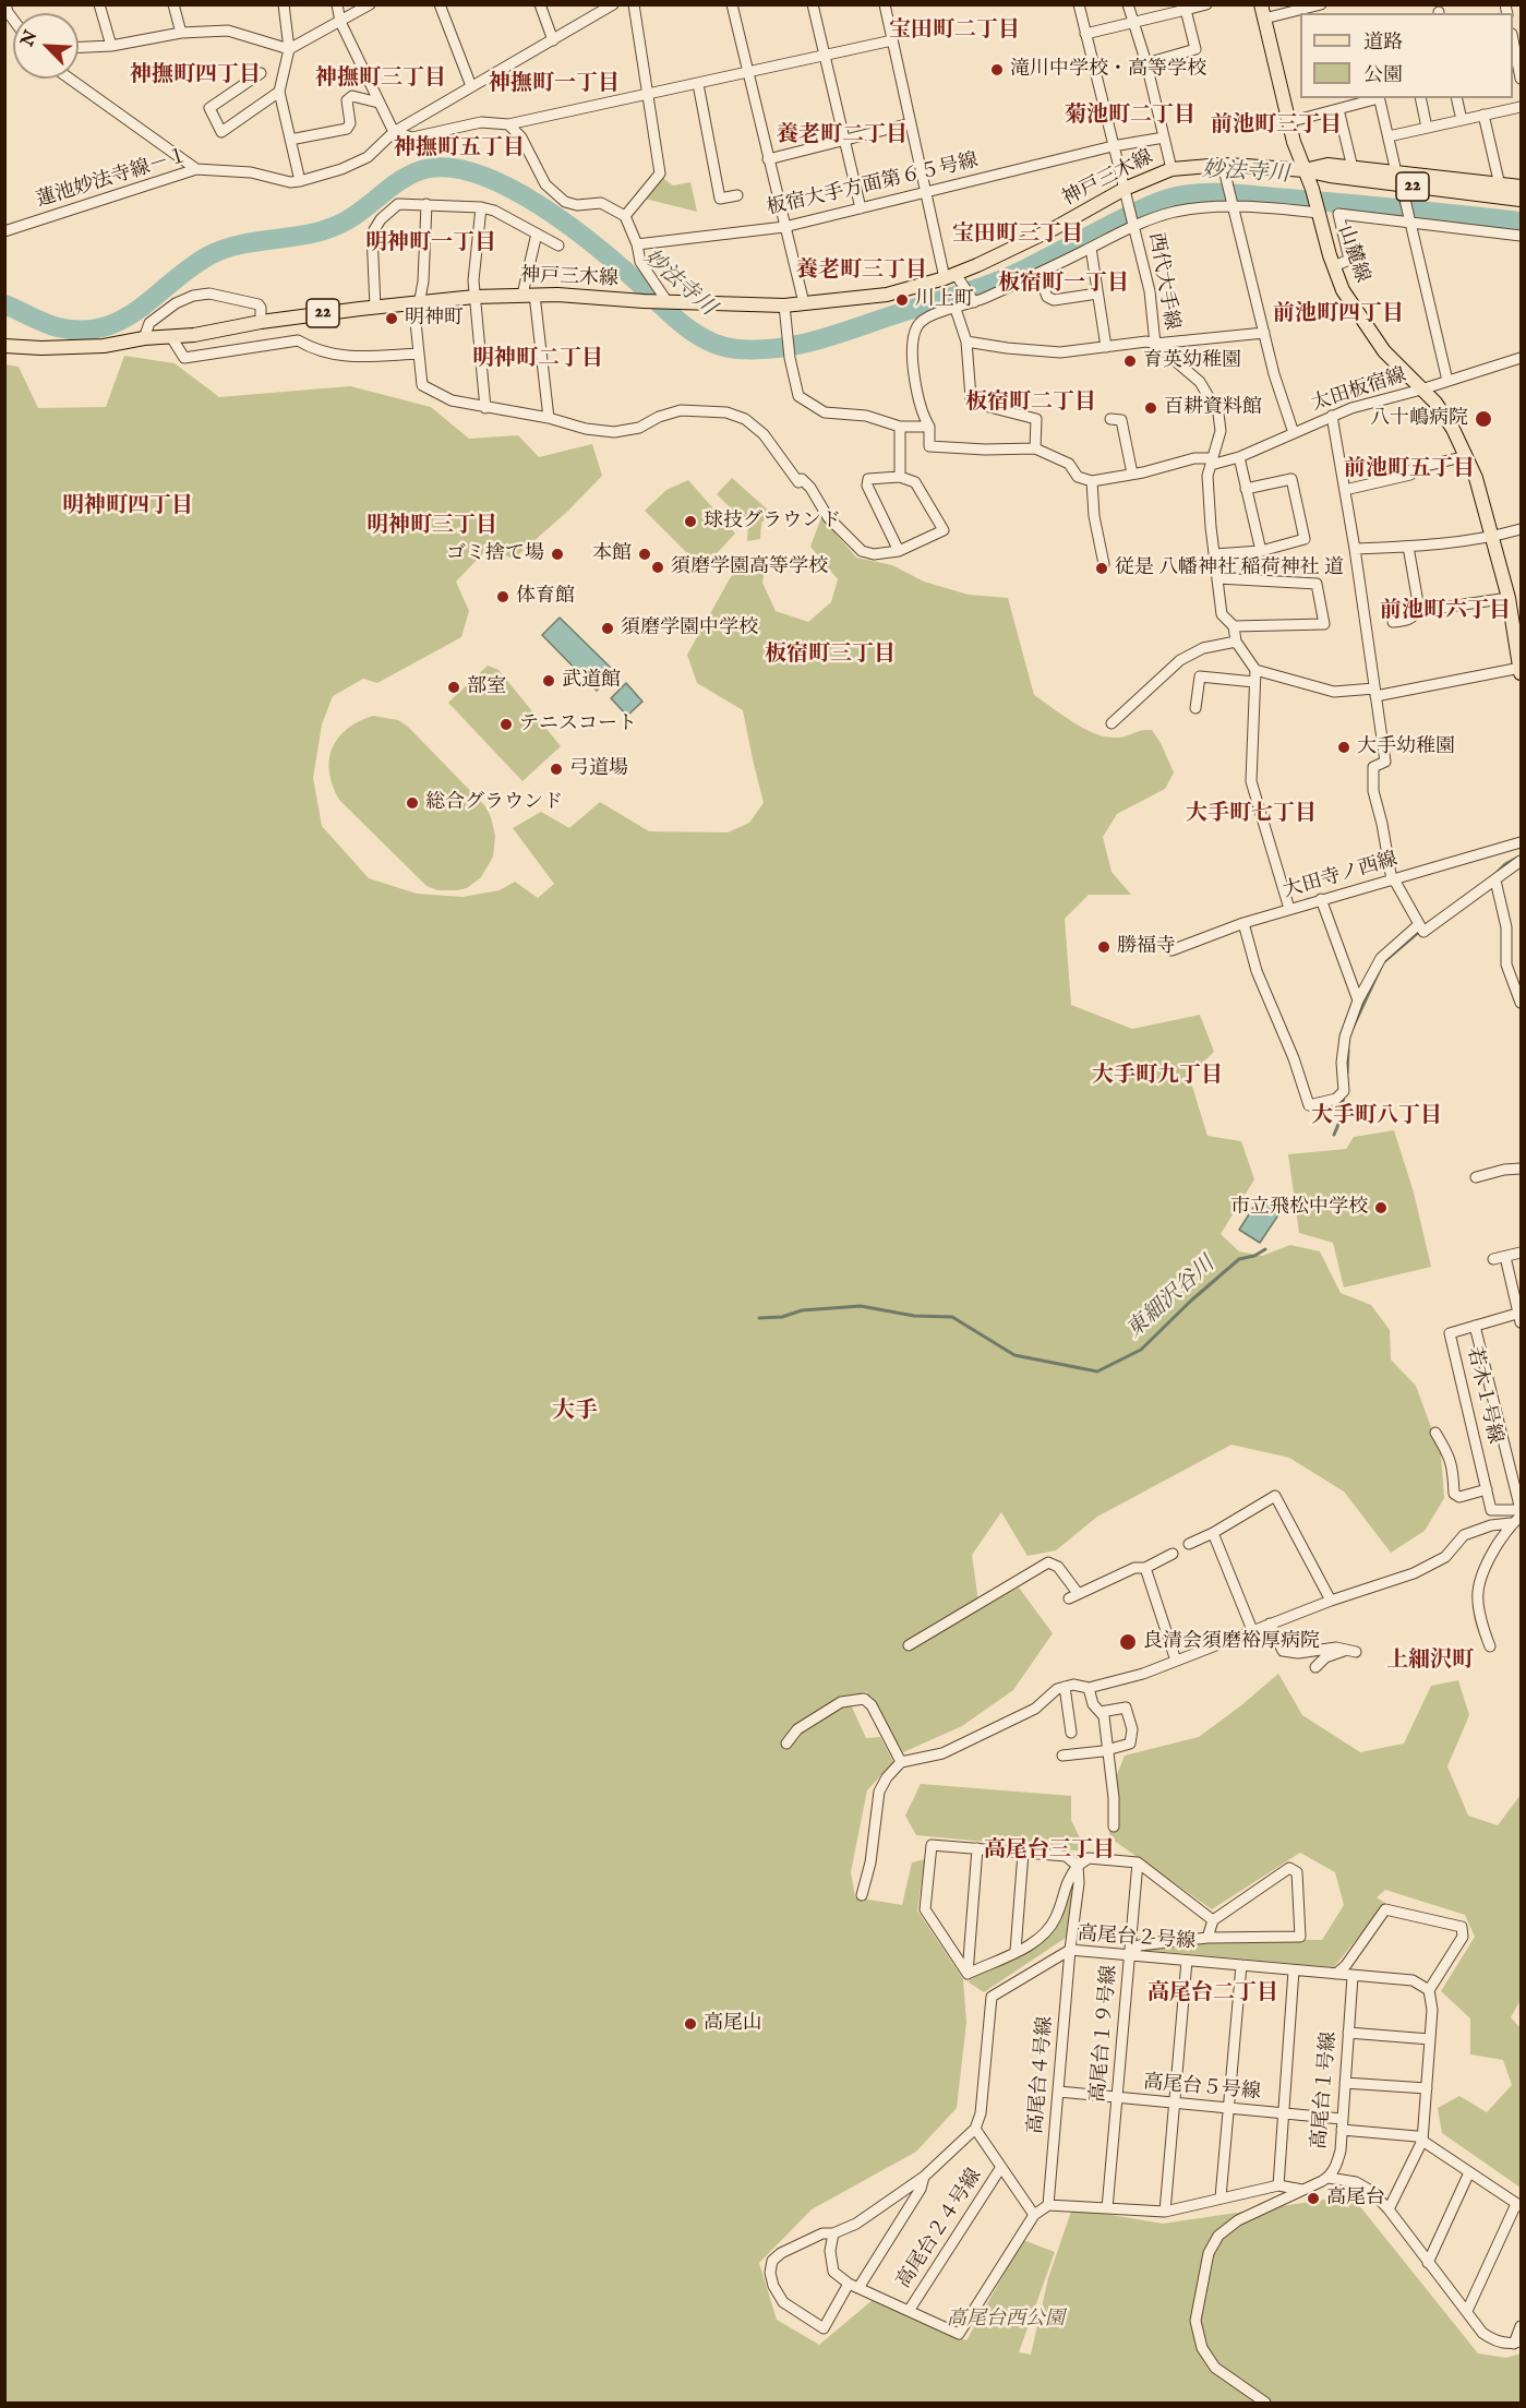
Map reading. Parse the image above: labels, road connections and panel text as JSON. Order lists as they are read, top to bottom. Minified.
{"streets":{"main road":["神戸三木線","22","山麓線"],"street":["蓮池妙法寺線－１","板宿大手方面第６５号線","西代大手線","太田板宿線","大田寺ノ西線","若木１号線","高尾台２号線","高尾台１９号線","高尾台４号線","高尾台５号線","高尾台１号線","高尾台２４号線"]},"crossings":[["神戸三木線","山麓線"],["神戸三木線","西代大手線"],["山麓線","太田板宿線"],["高尾台２号線","高尾台１９号線"],["高尾台２号線","高尾台４号線"],["高尾台２号線","高尾台１号線"],["高尾台１９号線","高尾台５号線"],["高尾台４号線","高尾台５号線"],["高尾台５号線","高尾台１号線"]],"districts":["宝田町二丁目","神撫町四丁目","神撫町三丁目","神撫町一丁目","菊池町二丁目","前池町三丁目","養老町二丁目","神撫町五丁目","宝田町三丁目","明神町一丁目","養老町三丁目","板宿町一丁目","前池町四丁目","明神町二丁目","板宿町二丁目","前池町五丁目","明神町四丁目","明神町三丁目","前池町六丁目","板宿町三丁目","大手町七丁目","大手町九丁目","大手町八丁目","大手","上細沢町","高尾台三丁目","高尾台二丁目"],"water":["妙法寺川","東細沢谷川"],"parks":["高尾台西公園"],"places":["滝川中学校・高等学校","川上町","明神町","育英幼稚園","百耕資料館","八十嶋病院","球技グラウンド","ゴミ捨て場","本館","須磨学園高等学校","従是 八幡神社 稲荷神社 道","体育館","須磨学園中学校","武道館","部室","テニスコート","大手幼稚園","弓道場","総合グラウンド","勝福寺","市立飛松中学校","良清会須磨裕厚病院","高尾山","高尾台"],"legend":["道路","公園"],"north":"top left"}
